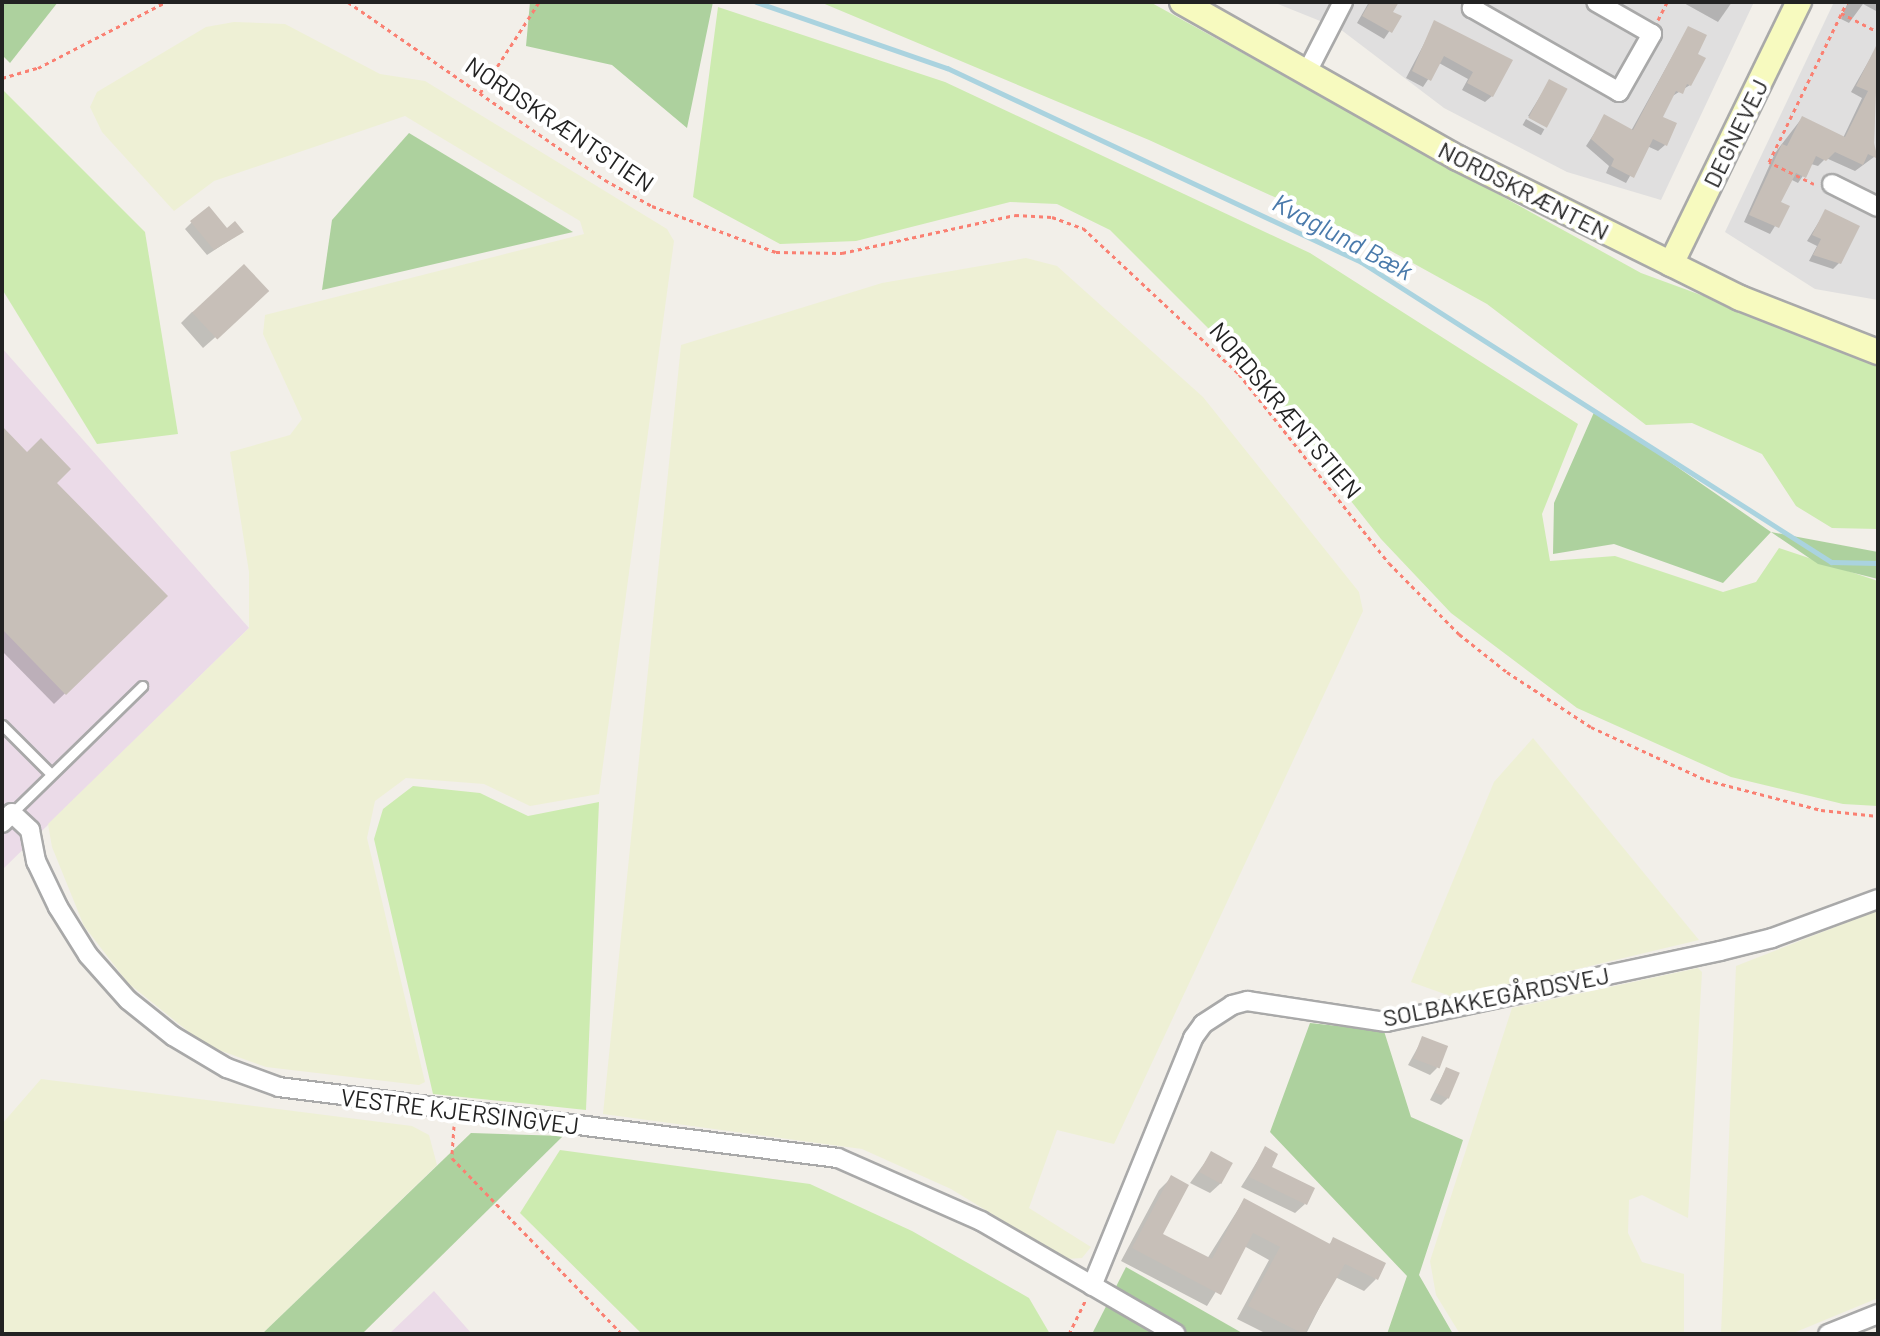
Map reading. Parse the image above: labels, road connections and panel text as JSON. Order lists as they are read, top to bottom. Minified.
{"streets":{"street":["DEGNEVEJ","NORDSKRÆNTEN","SOLBAKKEGÅRDSVEJ","VESTRE KJERSINGVEJ"],"path":["NORDSKRÆNTSTIEN"]},"crossings":[["DEGNEVEJ","NORDSKRÆNTEN"],["SOLBAKKEGÅRDSVEJ","VESTRE KJERSINGVEJ"]],"water":["Kvaglund Bæk"]}
